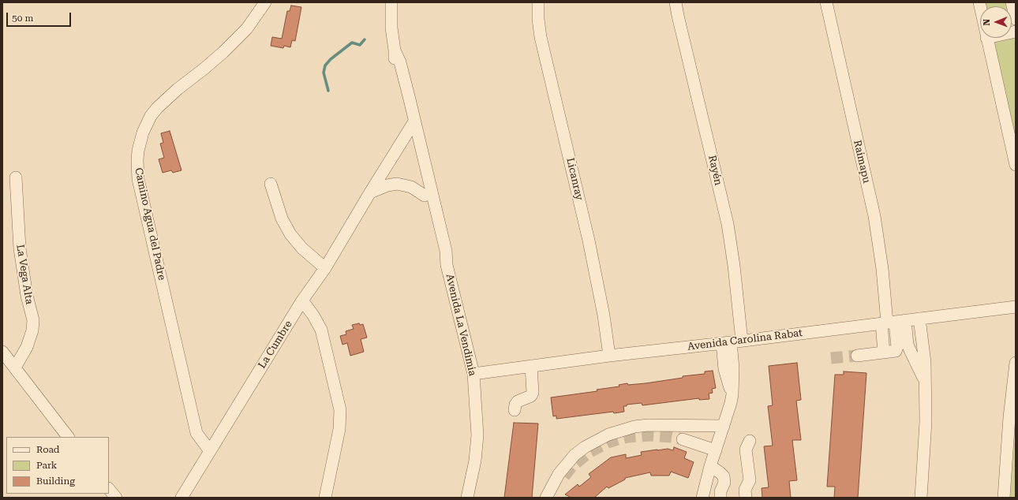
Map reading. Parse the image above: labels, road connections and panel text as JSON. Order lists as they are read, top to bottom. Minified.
{"streets":{"street":["Raimapu","Rayén","Licanray","Camino Agua del Padre","La Vega Alta","Avenida La Vendimia","Avenida Carolina Rabat","La Cumbre"]},"crossings":[["Raimapu","Avenida Carolina Rabat"],["Rayén","Avenida Carolina Rabat"],["Licanray","Avenida Carolina Rabat"],["Camino Agua del Padre","La Cumbre"],["Avenida La Vendimia","Avenida Carolina Rabat"],["Avenida La Vendimia","La Cumbre"]],"legend":["Road","Park","Building"],"scale_bar":"50 m","north":"left"}
